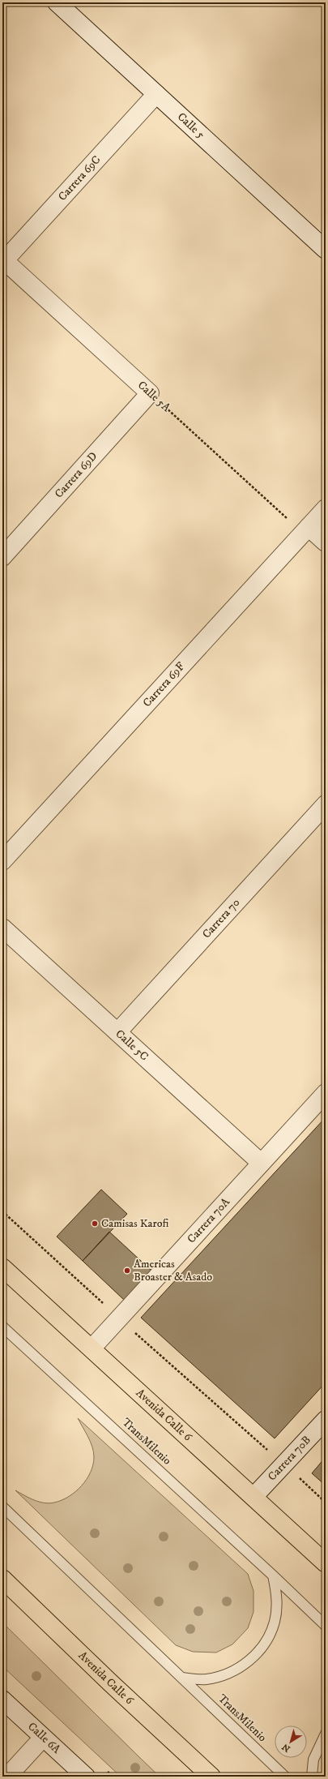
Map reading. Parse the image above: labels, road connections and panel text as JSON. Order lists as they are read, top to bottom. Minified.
{"streets":{"highway":["Avenida Calle 6"],"street":["Calle 5","Carrera 69C","Calle 5A","Carrera 69D","Carrera 69F","Carrera 70","Calle 5C","Carrera 70A","Carrera 70B","Calle 6A"],"lane":["TransMilenio"]},"crossings":[["Calle 5","Carrera 69C"],["Carrera 69C","Calle 5A"],["Calle 5A","Carrera 69D"],["Calle 5A","Carrera 69F"],["Carrera 70","Calle 5C"],["Calle 5C","Carrera 70A"],["Carrera 70A","Avenida Calle 6"],["Avenida Calle 6","Carrera 70B"]],"places":["Camisas Karofi","Americas Broaster & Asado"],"north":"bottom left"}
